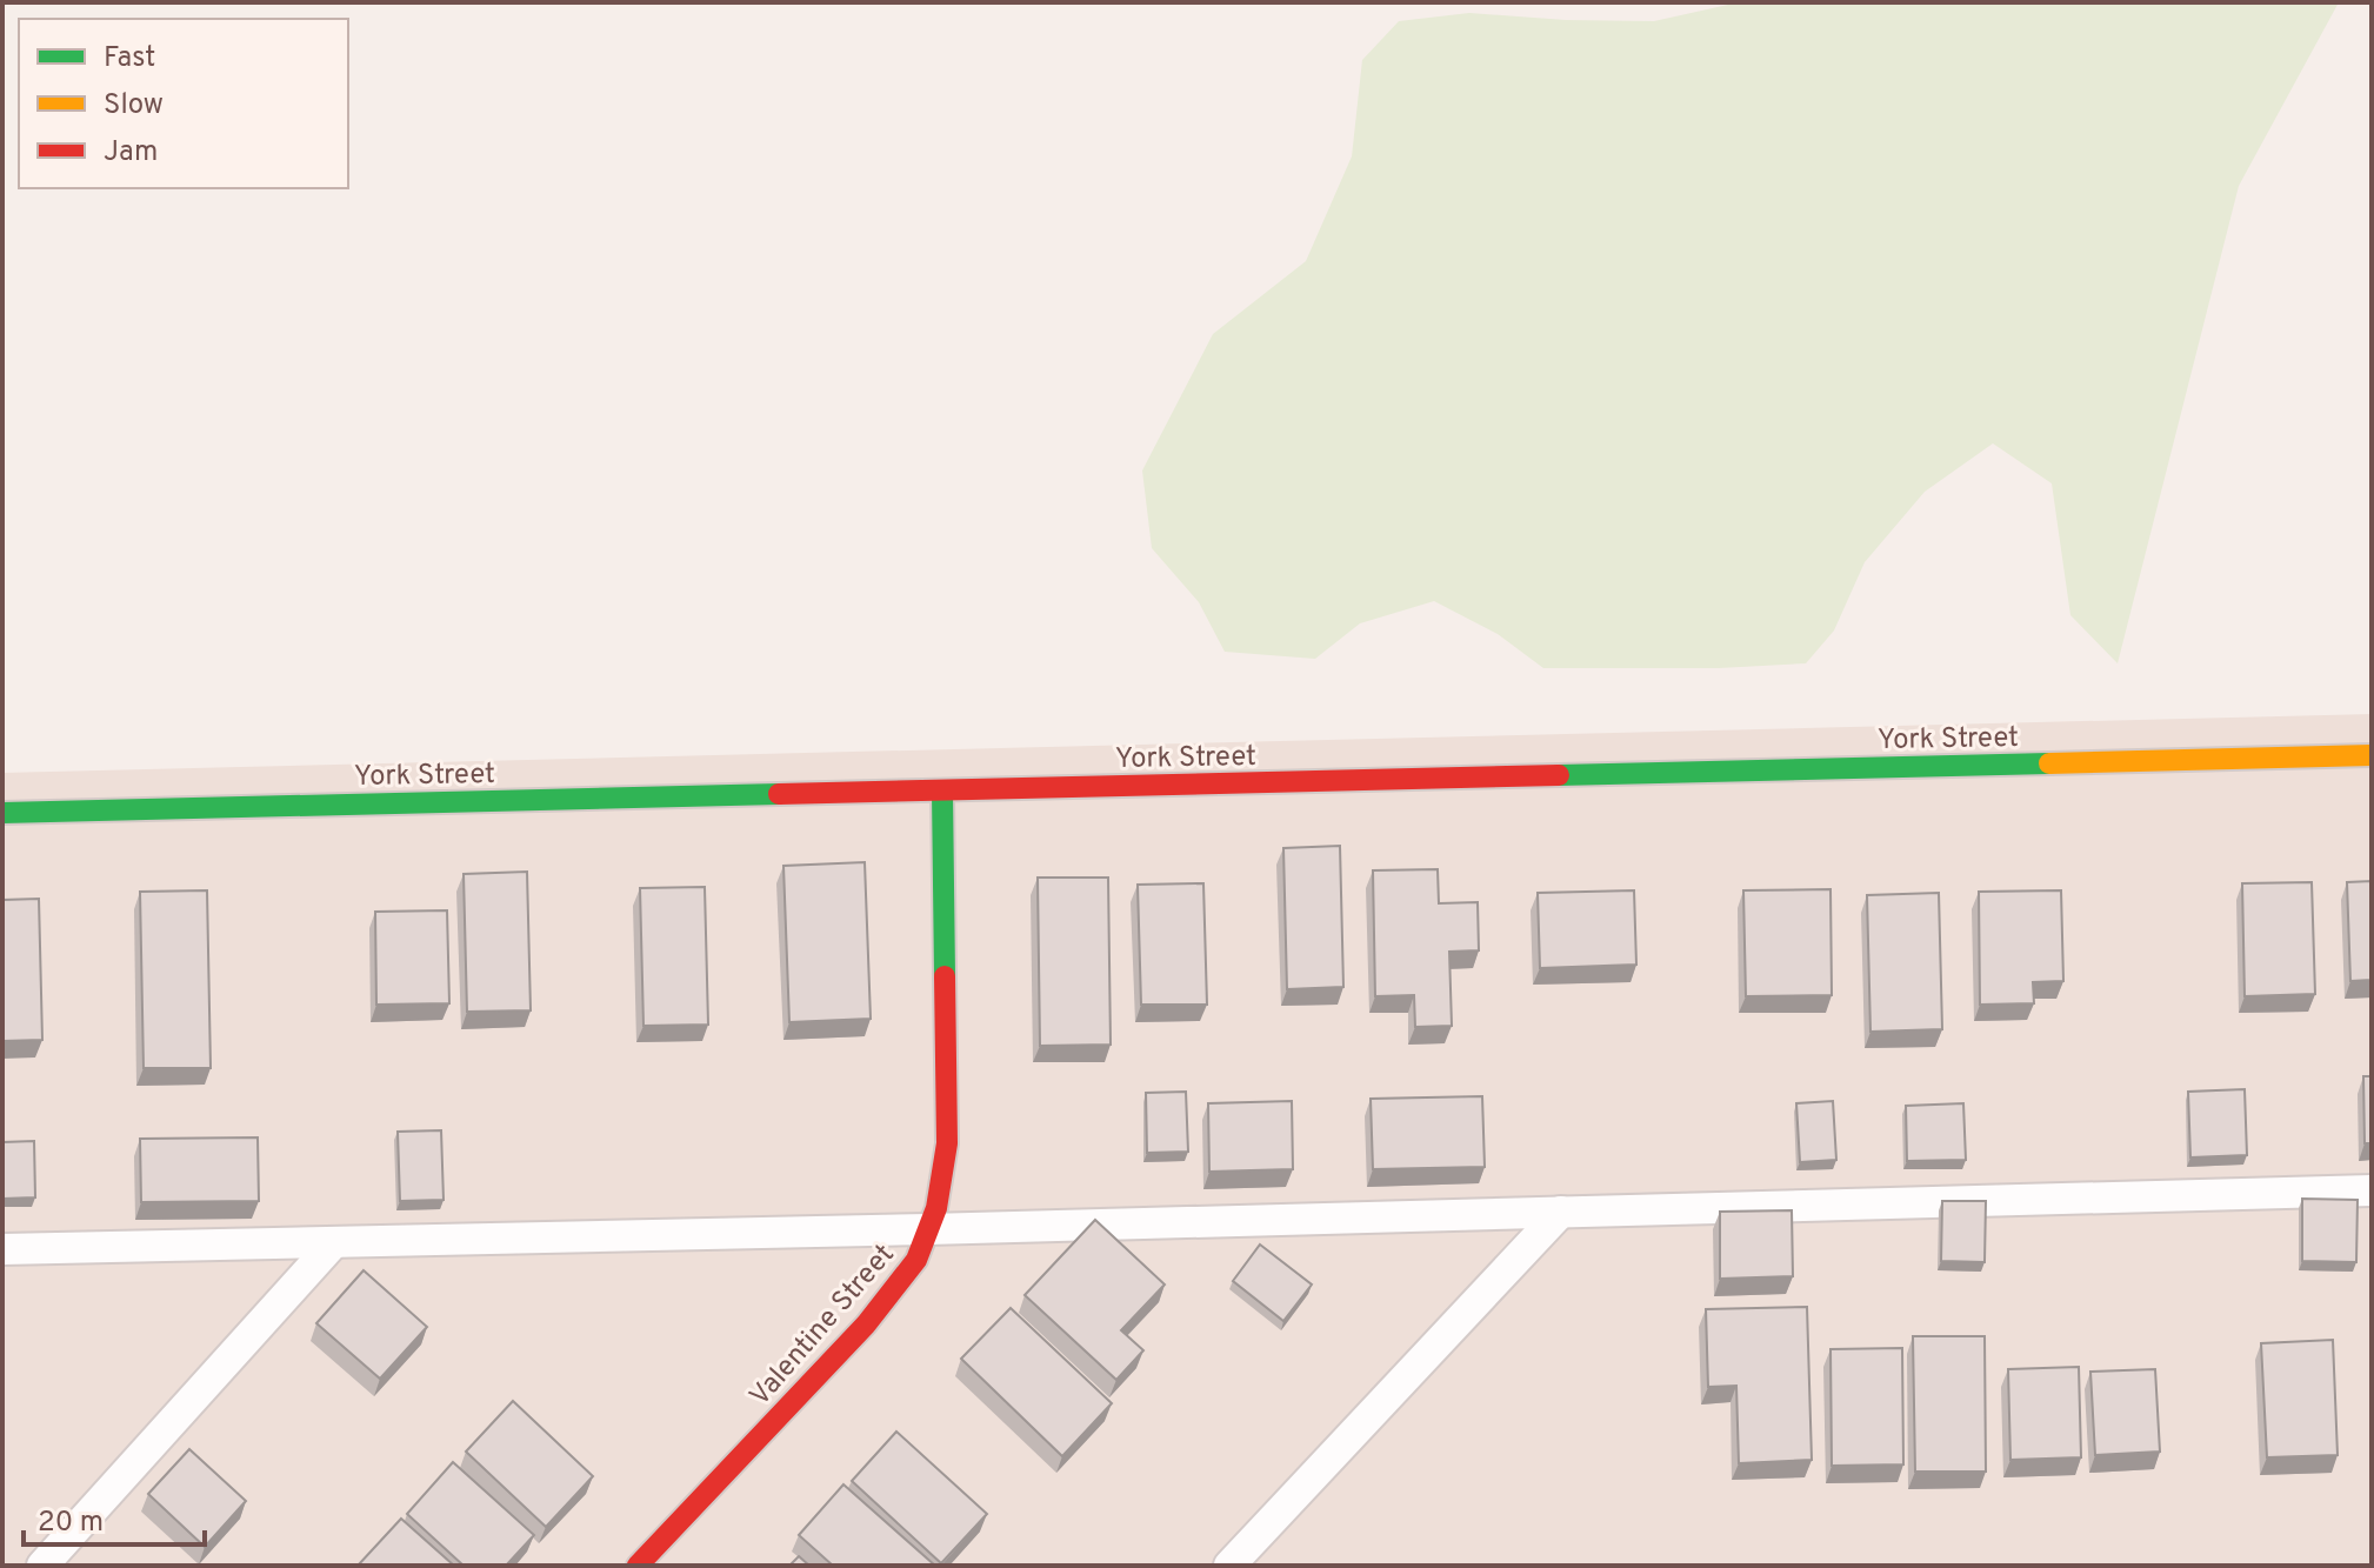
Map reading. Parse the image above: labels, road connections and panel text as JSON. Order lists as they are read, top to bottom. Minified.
{"streets":{"street":["York Street","Valentine Street"]},"crossings":[["York Street","Valentine Street"]],"legend":["Fast","Slow","Jam"],"scale_bar":"20 m"}
